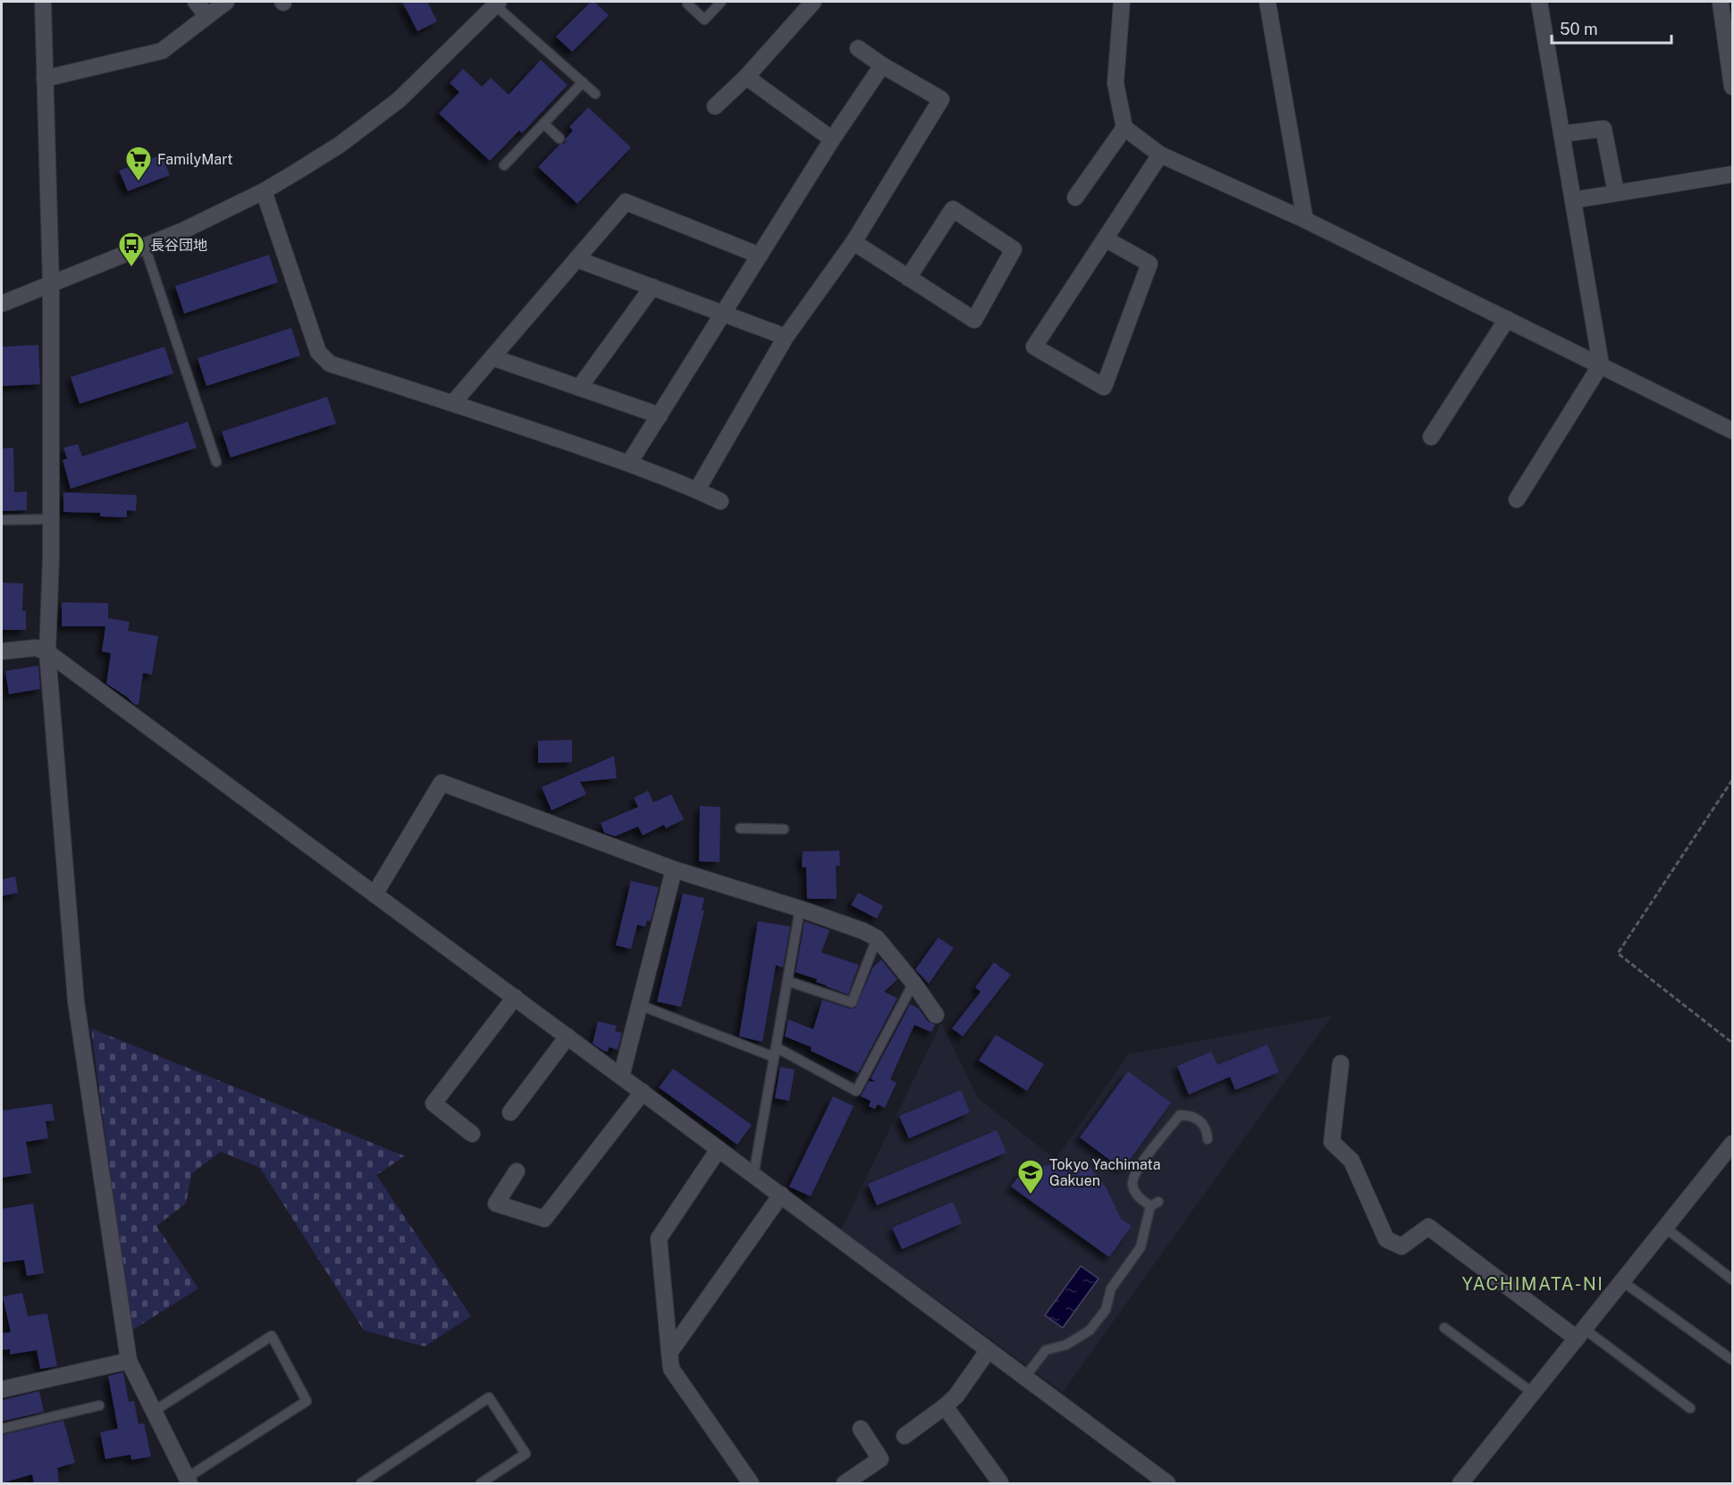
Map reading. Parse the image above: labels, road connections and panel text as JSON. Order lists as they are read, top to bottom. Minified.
{"districts":["YACHIMATA-NI"],"places":{"supermarket":["FamilyMart"],"bus stop":["長谷団地"],"school or university":["Tokyo Yachimata Gakuen"]},"scale_bar":"50 m"}
